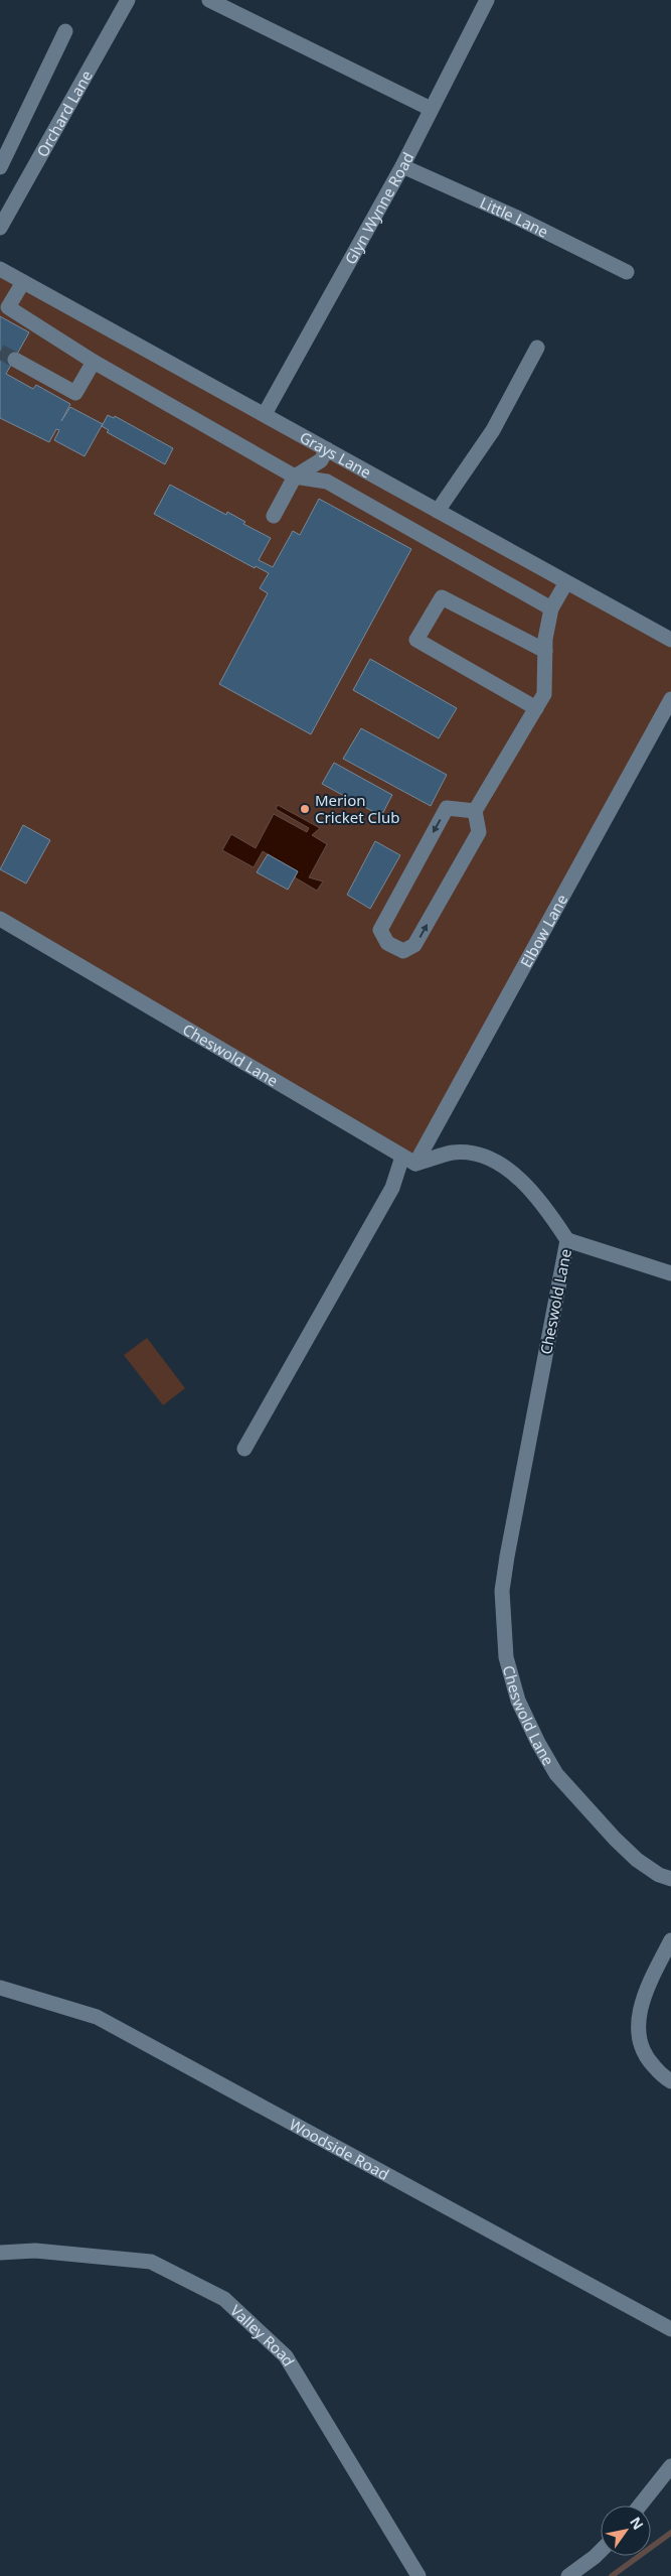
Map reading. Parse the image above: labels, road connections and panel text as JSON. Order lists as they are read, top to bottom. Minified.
{"streets":{"street":["Orchard Lane","Glyn Wynne Road","Little Lane","Grays Lane","Elbow Lane","Cheswold Lane","Woodside Road","Valley Road"]},"crossings":[["Glyn Wynne Road","Little Lane"],["Glyn Wynne Road","Grays Lane"],["Elbow Lane","Cheswold Lane"]],"places":["Merion Cricket Club"],"north":"top right"}
